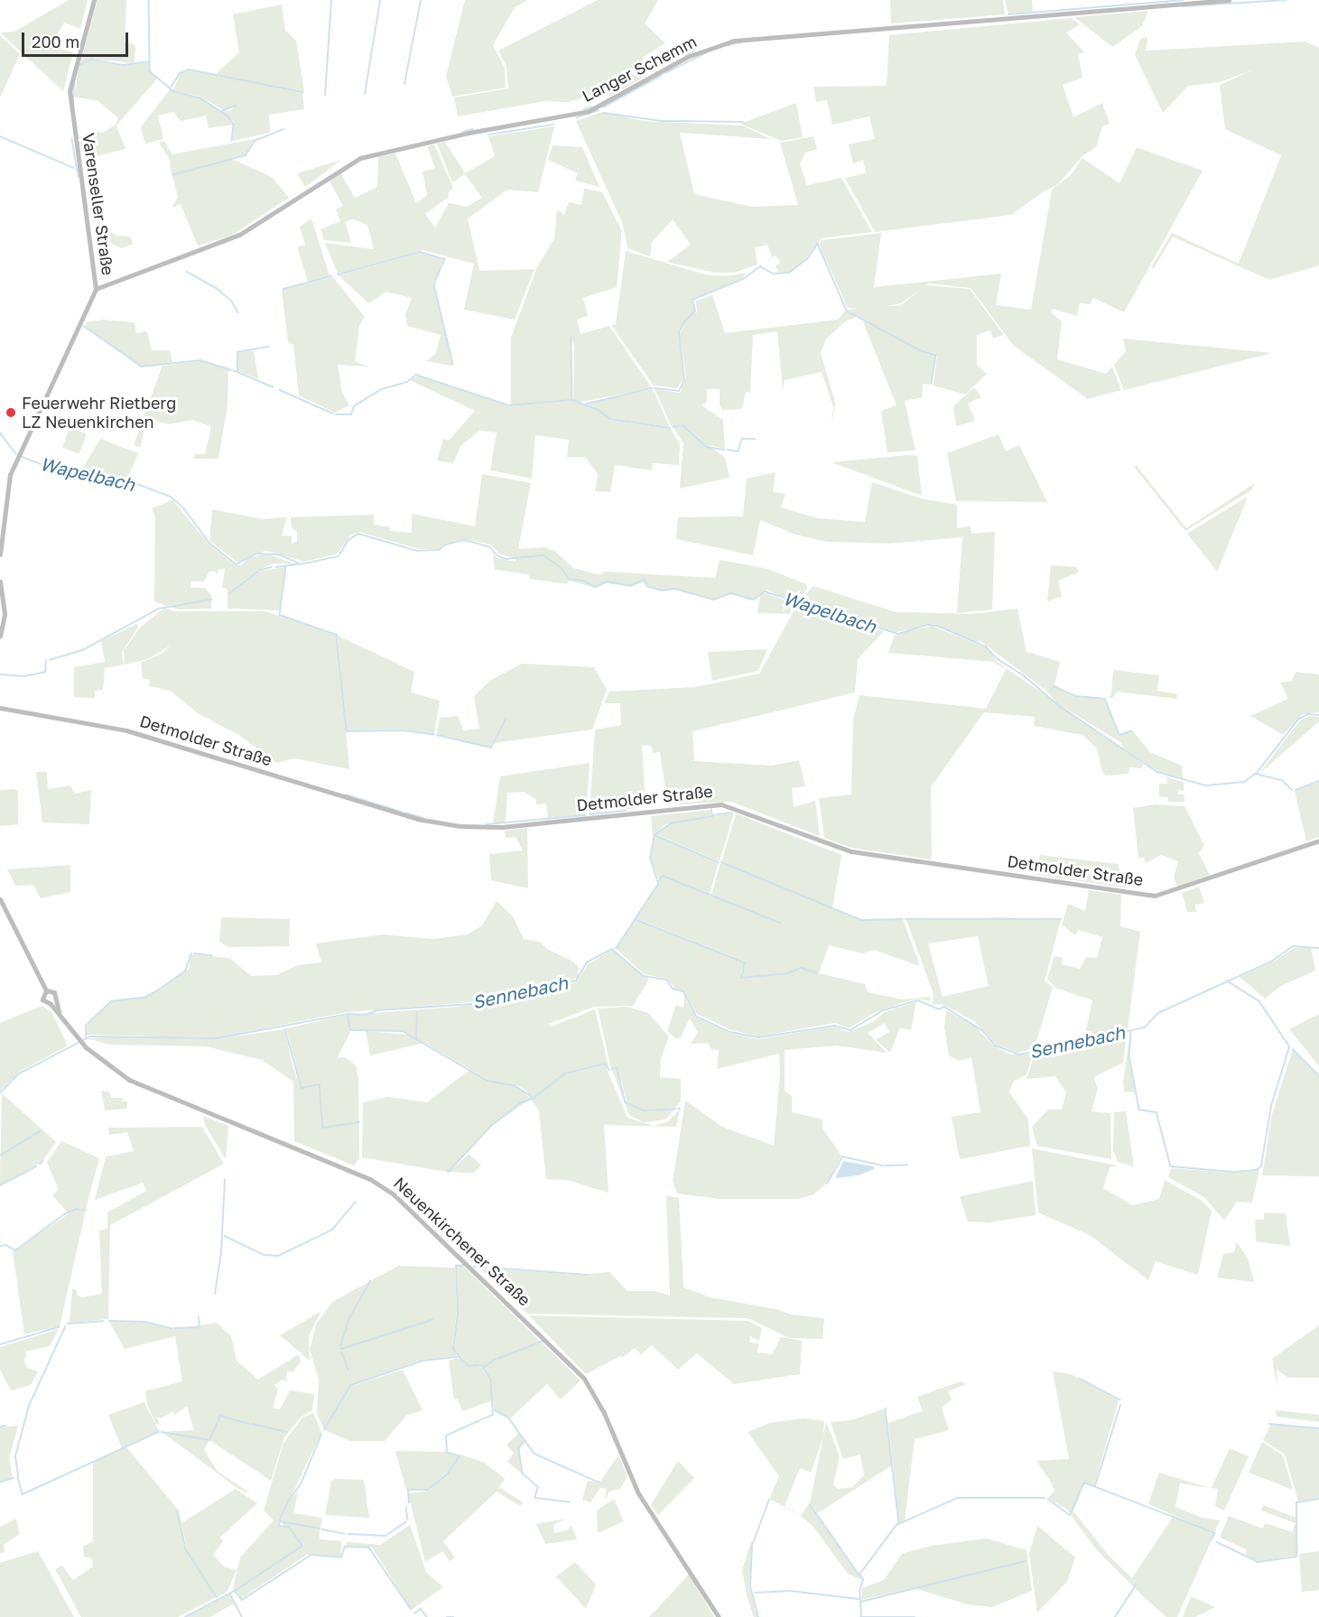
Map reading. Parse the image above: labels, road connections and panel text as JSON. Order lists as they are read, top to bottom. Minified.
{"streets":{"street":["Langer Schemm","Varenseller Straße","Detmolder Straße","Neuenkirchener Straße"]},"crossings":[["Langer Schemm","Varenseller Straße"]],"water":["Wapelbach","Sennebach"],"places":["Feuerwehr Rietberg LZ Neuenkirchen"],"scale_bar":"200 m"}
